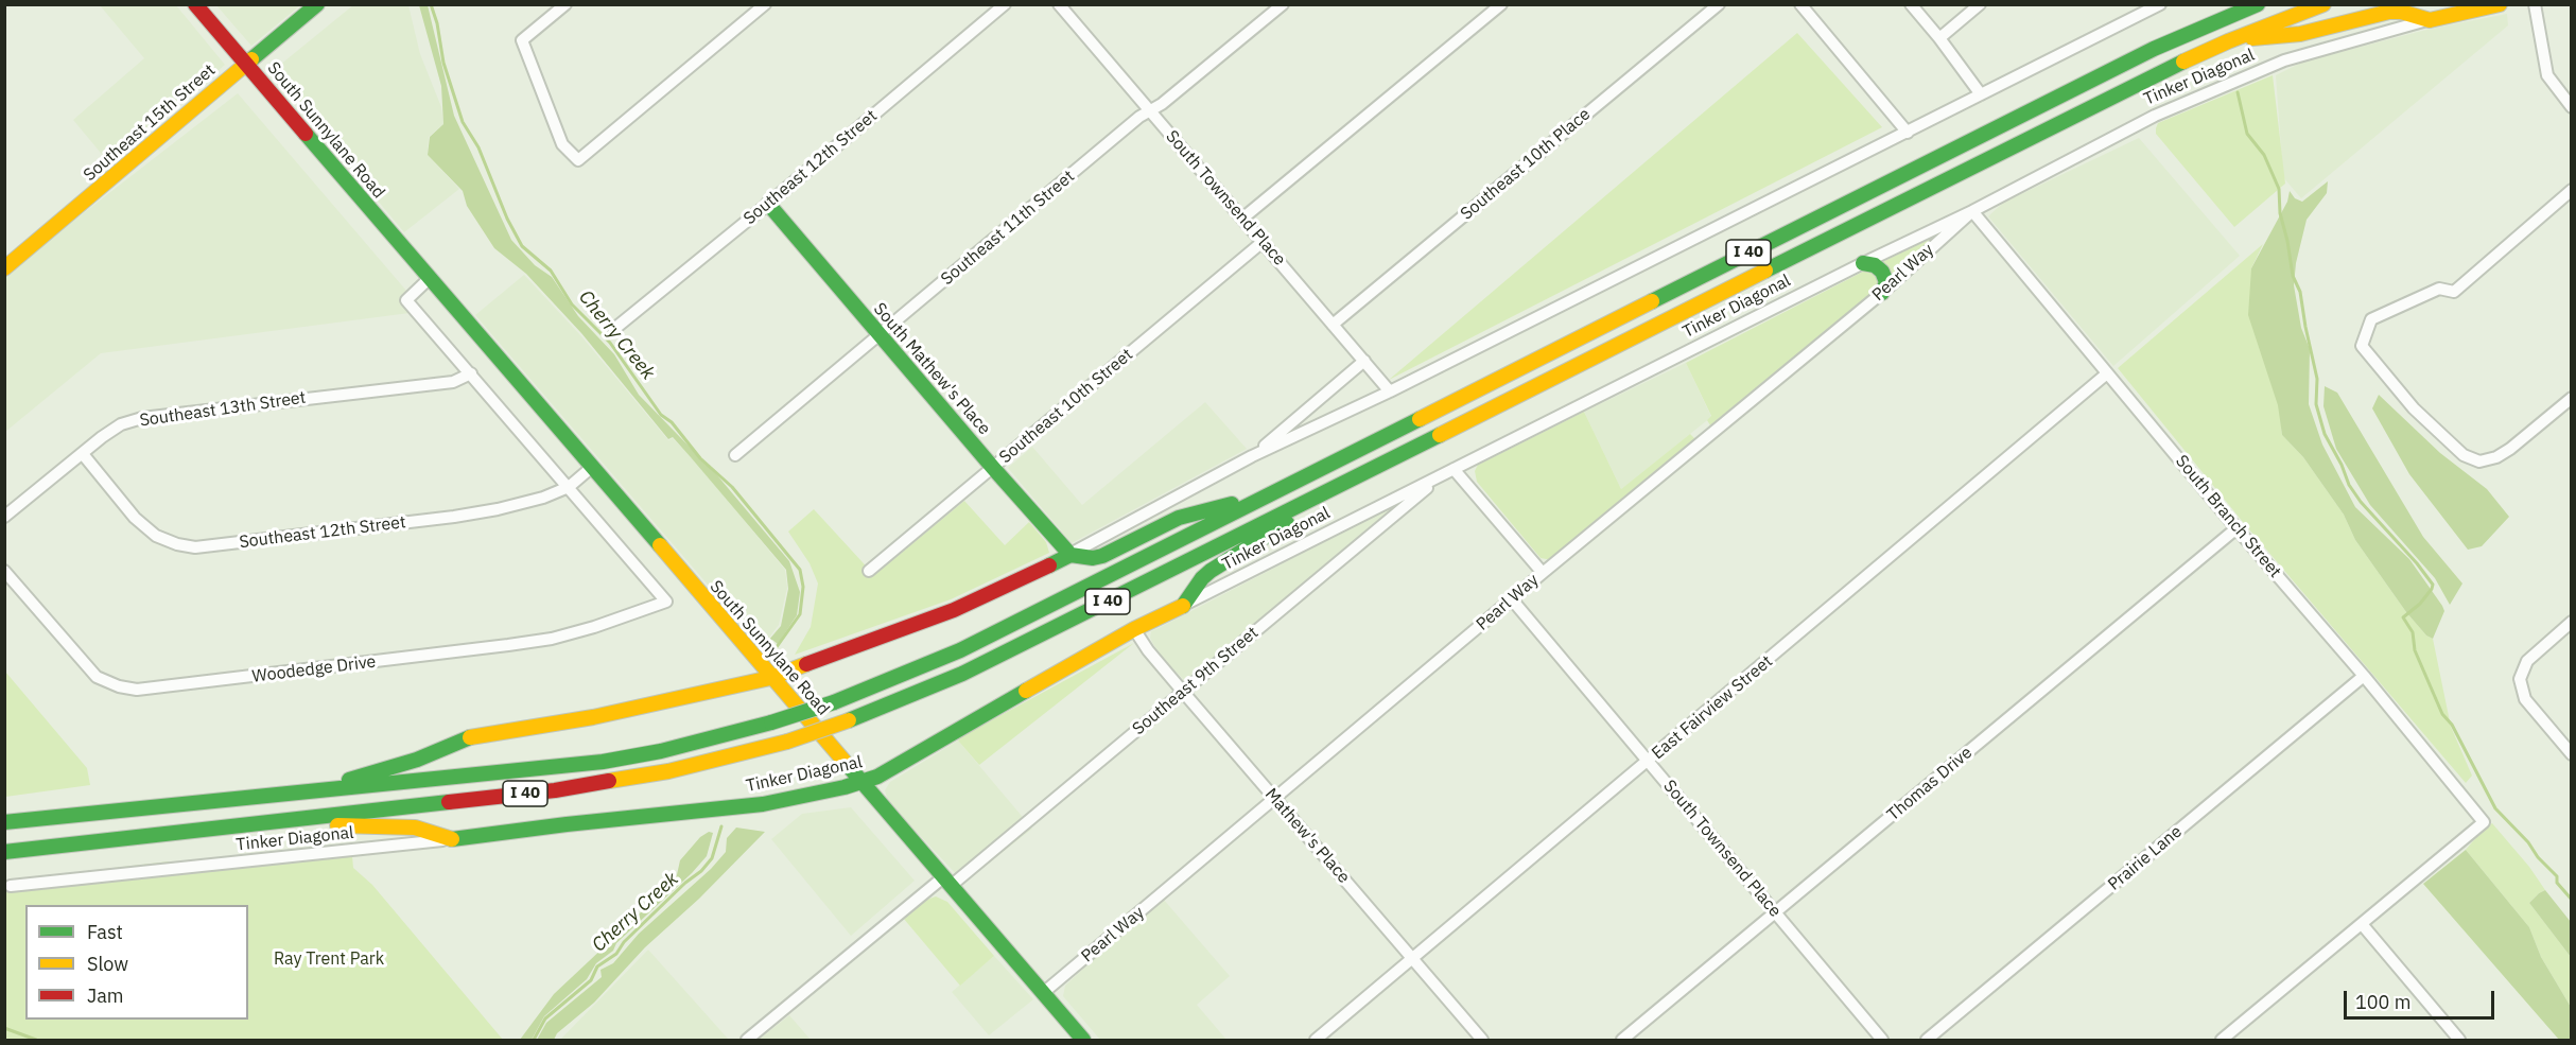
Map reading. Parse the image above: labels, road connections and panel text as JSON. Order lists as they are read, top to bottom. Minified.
{"streets":{"main road":["Tinker Diagonal","Southeast 15th Street","South Sunnylane Road","I 40","South Mathew's Place"],"street":["Southeast 10th Place","Southeast 12th Street","South Townsend Place","Southeast 11th Street","Pearl Way","Southeast 10th Street","Southeast 13th Street","South Branch Street","Woodedge Drive","Southeast 9th Street","East Fairview Street","Thomas Drive","Mathew's Place","Prairie Lane"]},"crossings":[["Tinker Diagonal","South Sunnylane Road"],["Tinker Diagonal","Pearl Way"],["Tinker Diagonal","South Branch Street"],["Tinker Diagonal","Southeast 9th Street"],["Tinker Diagonal","Mathew's Place"],["Southeast 15th Street","South Sunnylane Road"],["South Sunnylane Road","Southeast 12th Street"],["South Sunnylane Road","Pearl Way"],["South Sunnylane Road","Southeast 9th Street"],["Southeast 10th Place","South Townsend Place"],["Southeast 12th Street","South Mathew's Place"],["Southeast 12th Street","Southeast 13th Street"],["Southeast 12th Street","Woodedge Drive"],["South Townsend Place","Southeast 11th Street"],["South Townsend Place","Pearl Way"],["South Townsend Place","Southeast 10th Street"],["South Townsend Place","East Fairview Street"],["South Townsend Place","Thomas Drive"],["Southeast 11th Street","South Mathew's Place"],["Pearl Way","South Branch Street"],["Pearl Way","Mathew's Place"],["South Mathew's Place","Southeast 10th Street"],["South Branch Street","East Fairview Street"],["South Branch Street","Thomas Drive"],["South Branch Street","Prairie Lane"],["Southeast 9th Street","Mathew's Place"],["East Fairview Street","Mathew's Place"]],"water":["Cherry Creek"],"parks":["Ray Trent Park"],"legend":["Fast","Slow","Jam"],"scale_bar":"100 m"}
